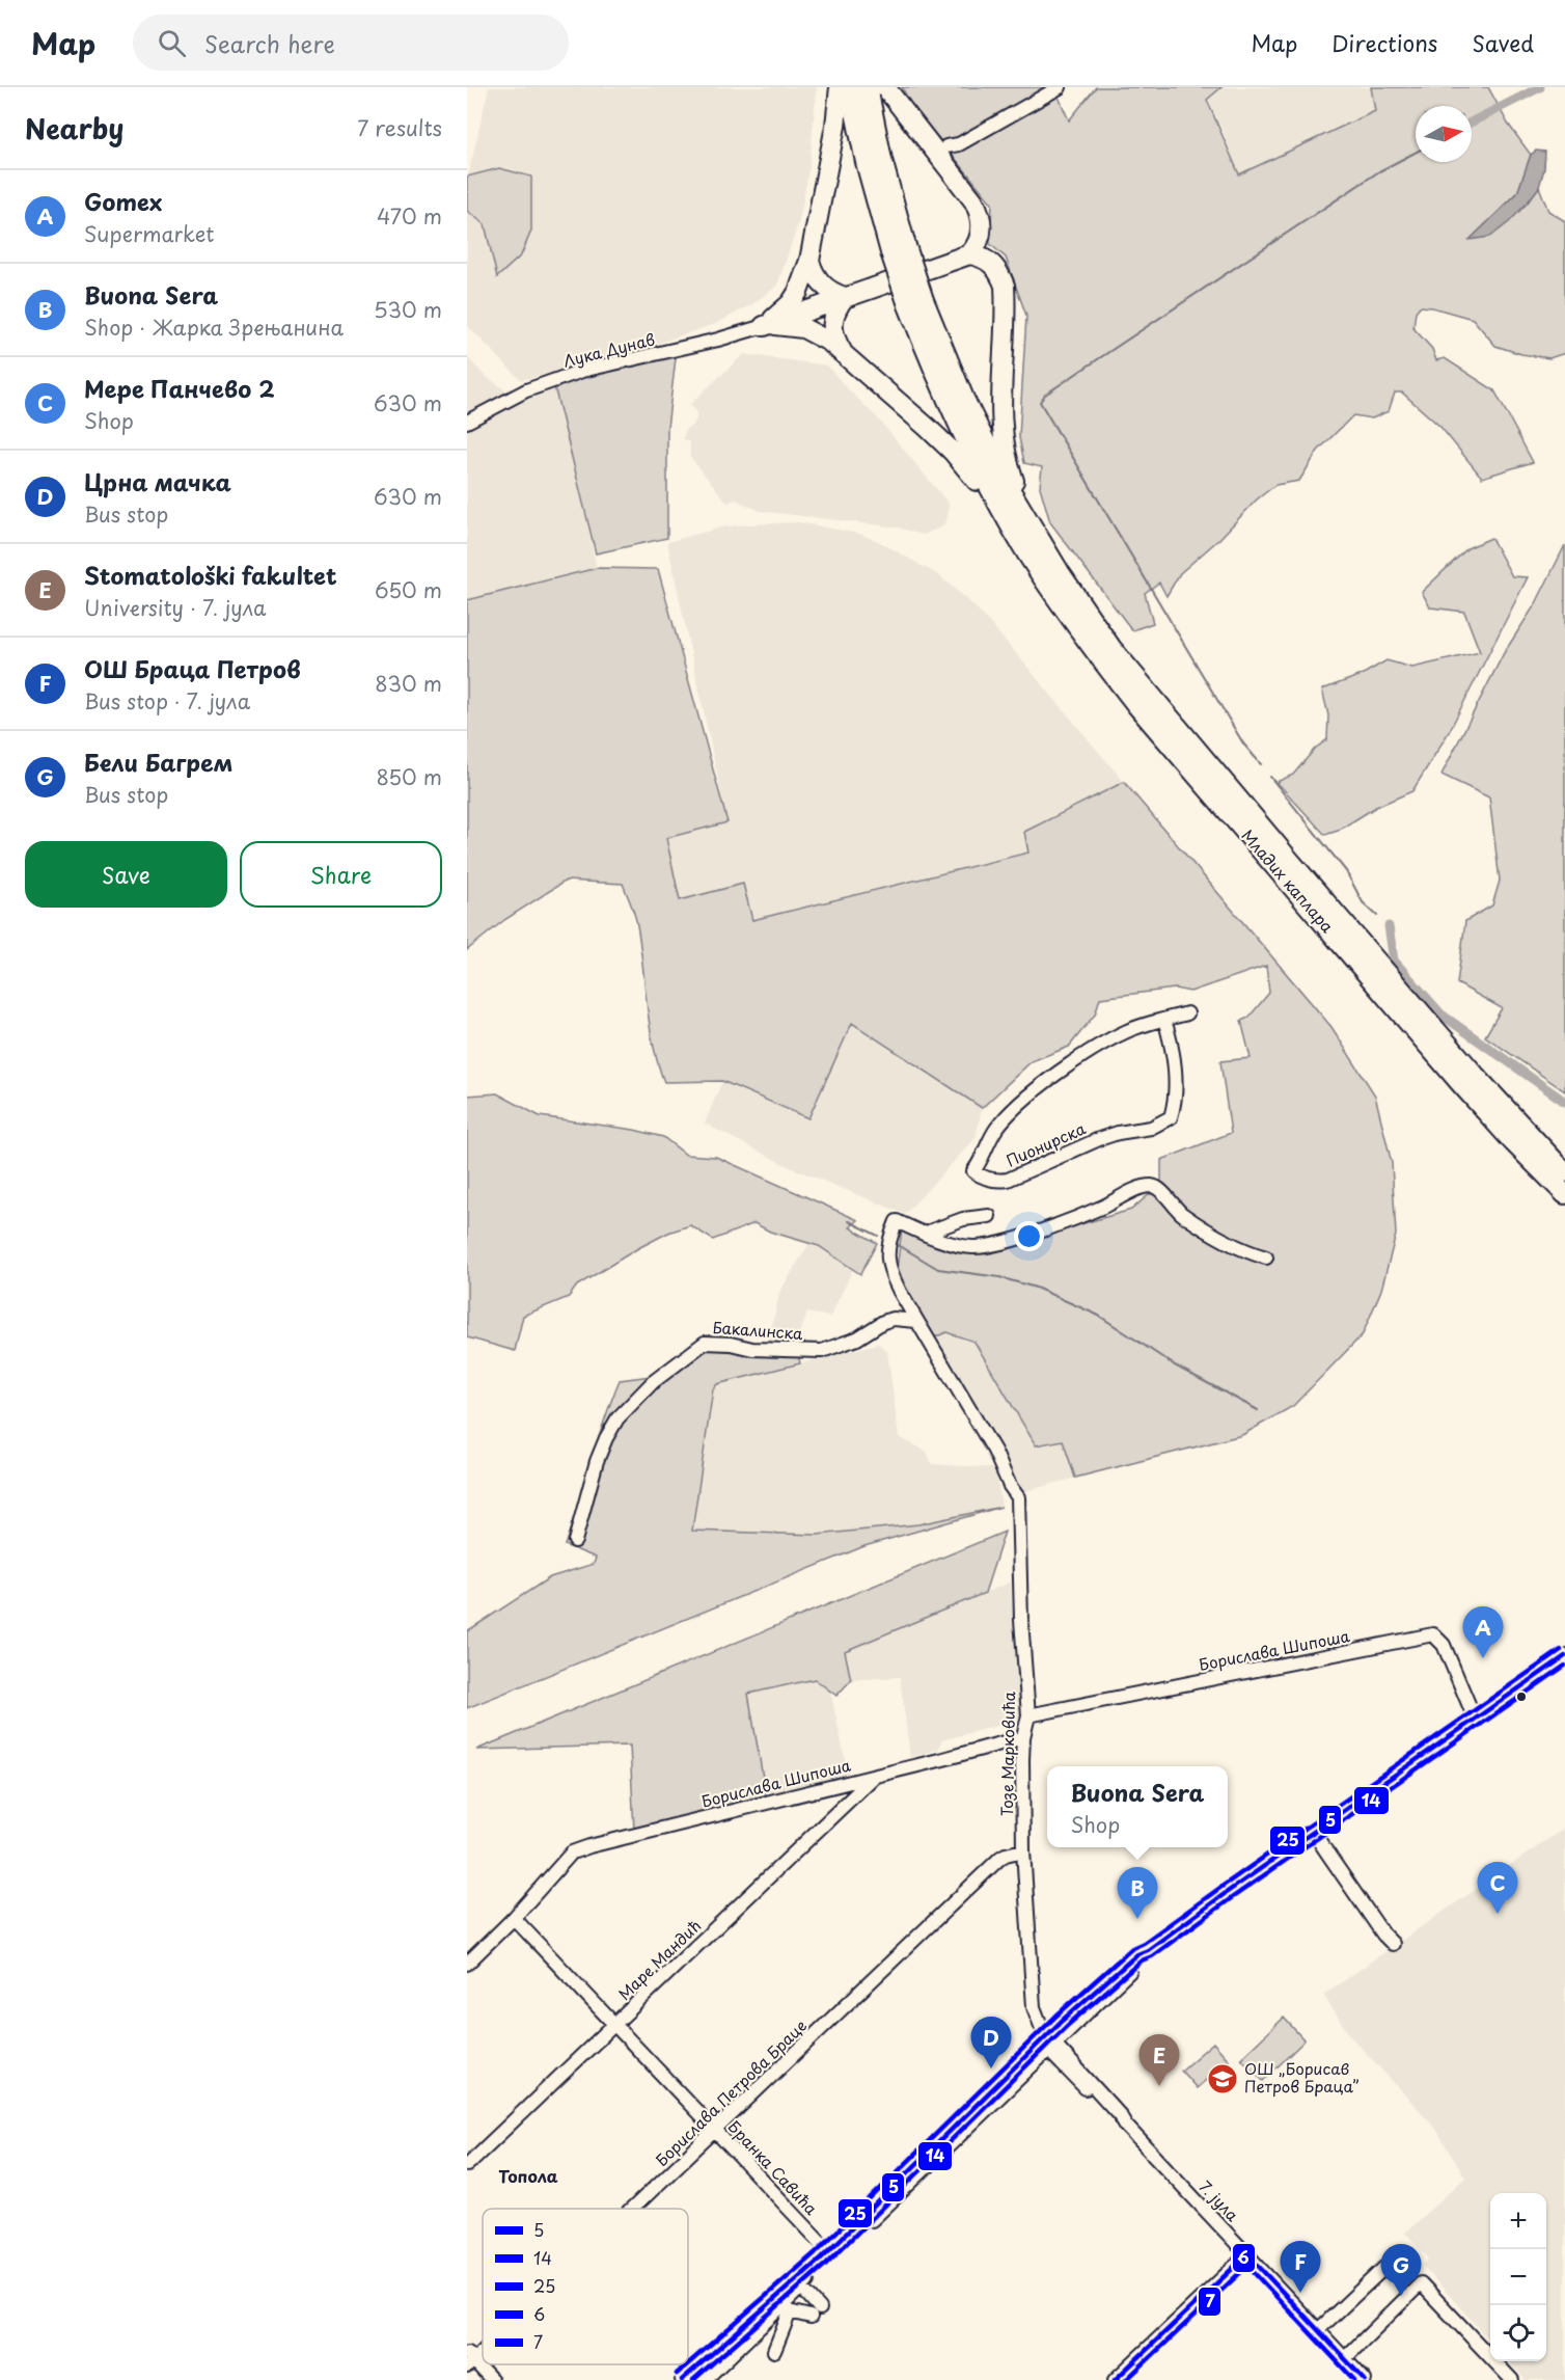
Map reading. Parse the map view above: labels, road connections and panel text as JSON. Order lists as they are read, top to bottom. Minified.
{"streets":{"highway":["Младих каплара"],"street":["Лука Дунав","Пионирска","Бакалинска","Борислава Шипоша","Тозе Марковића","Маре Мандић","Борислава Петрова Браце","Бранка Савића","7. јула"]},"crossings":[["Бакалинска","Тозе Марковића"],["Борислава Шипоша","Тозе Марковића"],["Борислава Шипоша","Маре Мандић"],["Борислава Шипоша","Бранка Савића"],["Тозе Марковића","Борислава Петрова Браце"],["Тозе Марковића","7. јула"],["Маре Мандић","Бранка Савића"],["Борислава Петрова Браце","Бранка Савића"]],"districts":["Топола"],"places":{"school or university":["ОШ „Борисав Петров Браца”"]},"lines":["transit line 25","transit line 5","transit line 14","transit line 6","transit line 7"],"legend":["5","14","25","6","7"],"north":"right","page":{"header":"Map","search":"Search here","nav":["Map","Directions","Saved"],"heading":["Nearby","7 results"],"list":[{"mark":"A","name":"Gomex","note":"Supermarket","value":"470 m"},{"mark":"B","name":"Buona Sera","note":"Shop · Жарка Зрењанина","value":"530 m"},{"mark":"C","name":"Мере Панчево 2","note":"Shop","value":"630 m"},{"mark":"D","name":"Црна мачка","note":"Bus stop","value":"630 m"},{"mark":"E","name":"Stomatološki fakultet","note":"University · 7. јула","value":"650 m"},{"mark":"F","name":"ОШ Браца Петров","note":"Bus stop · 7. јула","value":"830 m"},{"mark":"G","name":"Бели Багрем","note":"Bus stop","value":"850 m"}],"buttons":["Save","Share"],"pins":["A","C","B","D","E","F","G"],"popup":["Buona Sera","Shop"],"map_buttons":["+","−"]}}
